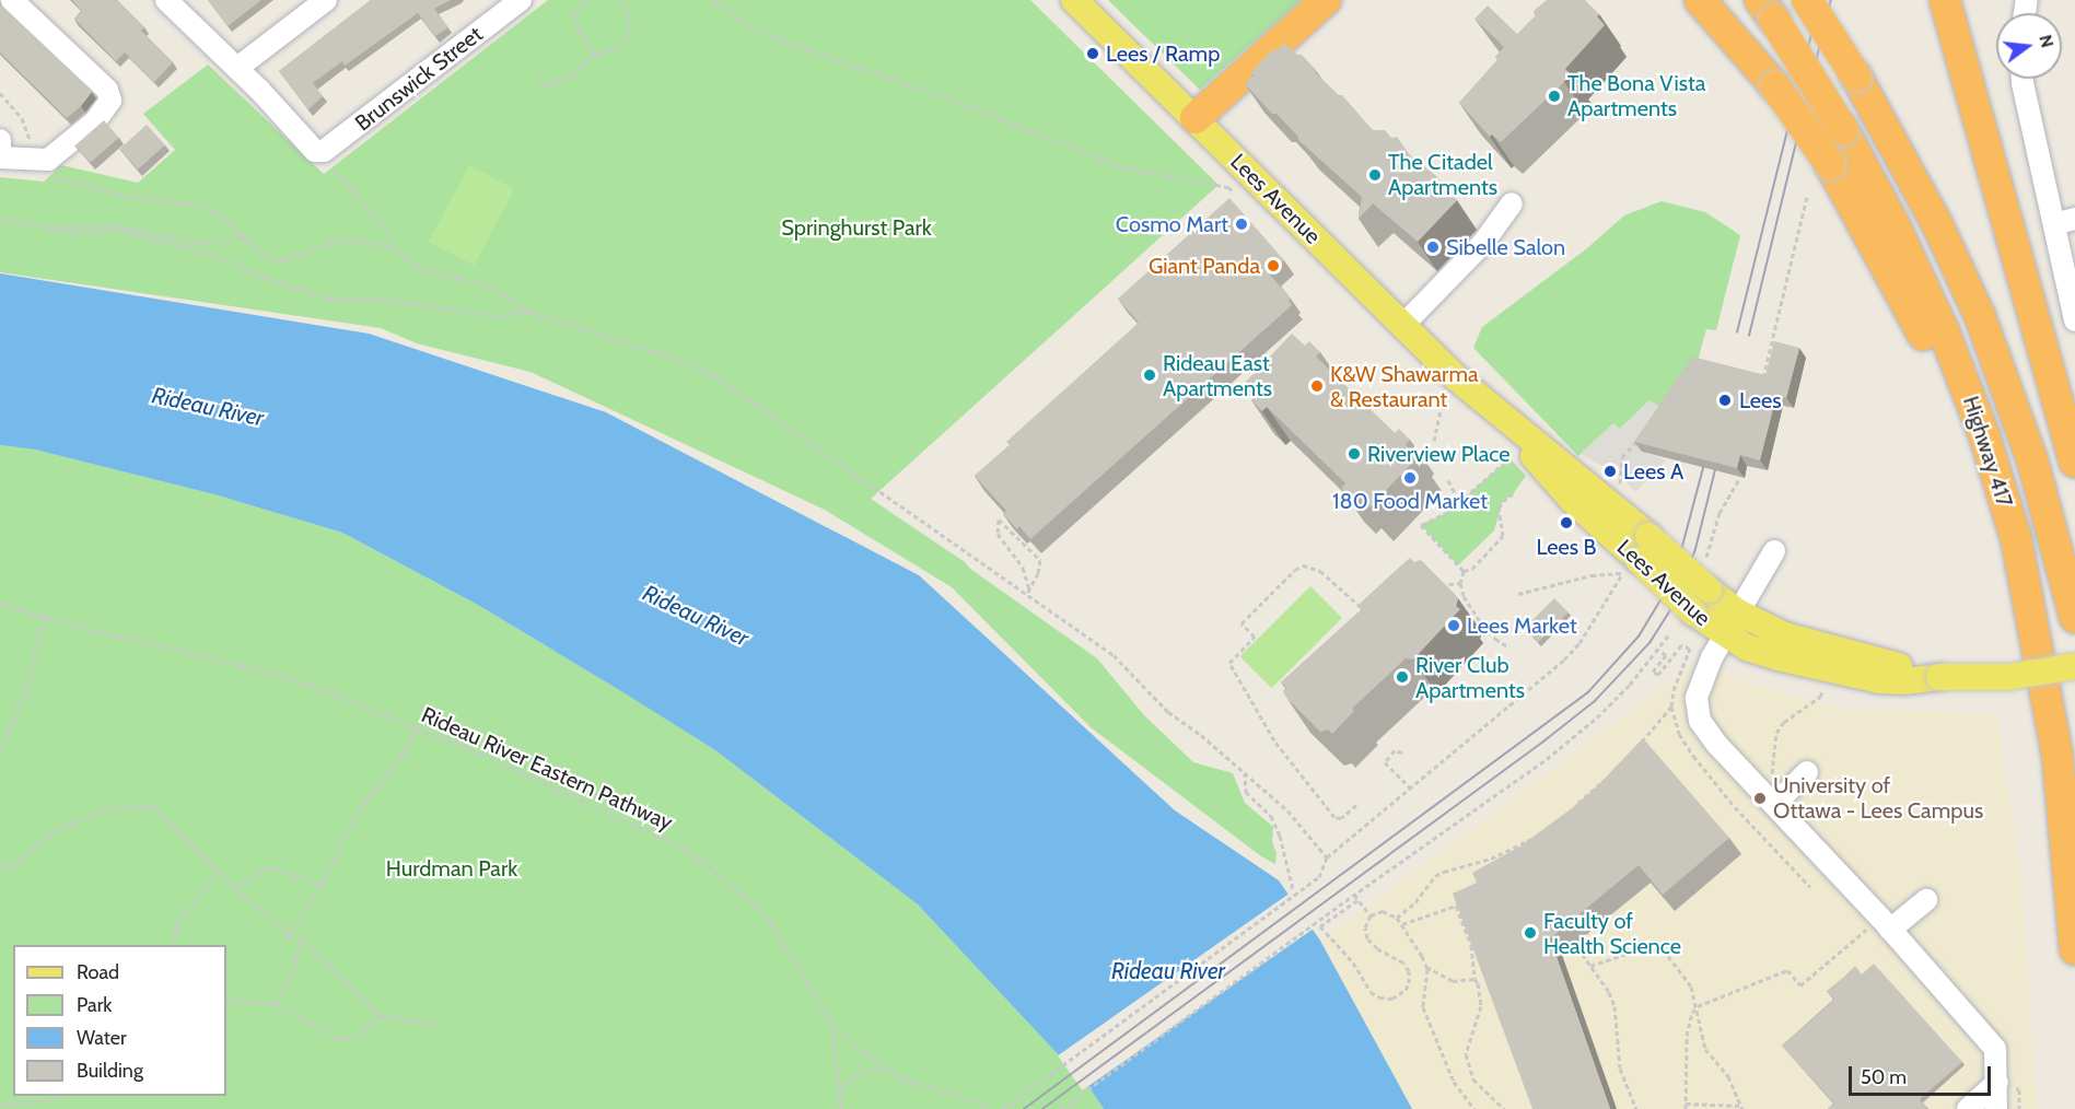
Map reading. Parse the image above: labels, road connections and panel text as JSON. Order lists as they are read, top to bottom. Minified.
{"streets":{"highway":["Highway 417"],"main road":["Lees Avenue"],"street":["Brunswick Street"],"path":["Rideau River Eastern Pathway"]},"water":["Rideau River"],"parks":["Springhurst Park","Hurdman Park"],"places":["Lees / Ramp","The Bona Vista Apartments","The Citadel Apartments","Cosmo Mart","Sibelle Salon","Giant Panda","Rideau East Apartments","K&W Shawarma & Restaurant","Lees","Riverview Place","Lees A","180 Food Market","Lees B","Lees Market","River Club Apartments","University of Ottawa - Lees Campus","Faculty of Health Science"],"legend":["Road","Park","Water","Building"],"scale_bar":"50 m","north":"right"}
